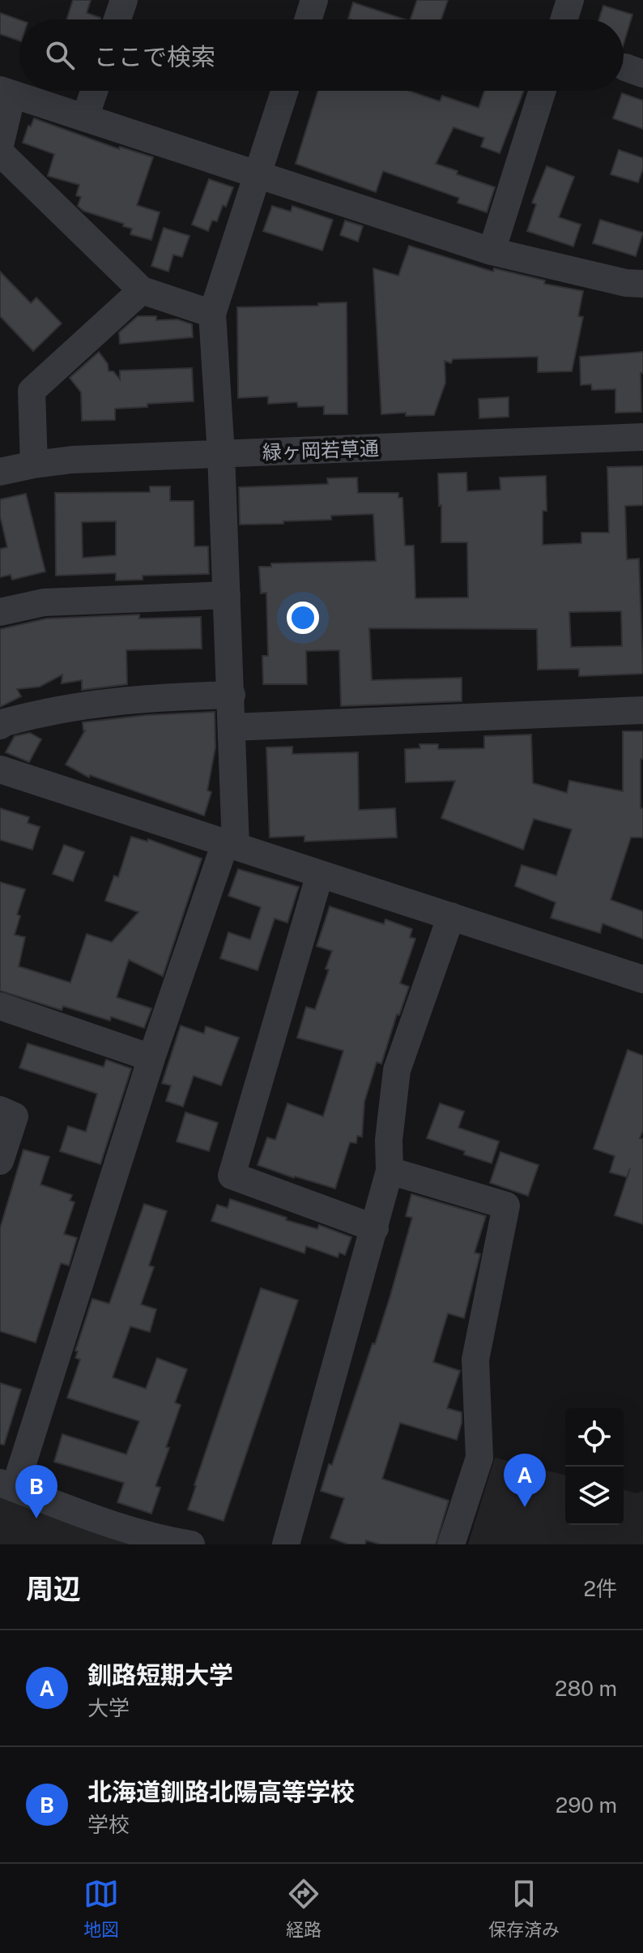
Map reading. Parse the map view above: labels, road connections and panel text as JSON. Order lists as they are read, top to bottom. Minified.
{"streets":{"street":["緑ヶ岡若草通"]},"page":{"search":"ここで検索","pins":["A","B"],"heading":["周辺","2件"],"list":[{"mark":"A","name":"釧路短期大学","note":"大学","value":"280 m"},{"mark":"B","name":"北海道釧路北陽高等学校","note":"学校","value":"290 m"}],"nav":["地図","経路","保存済み"]}}
